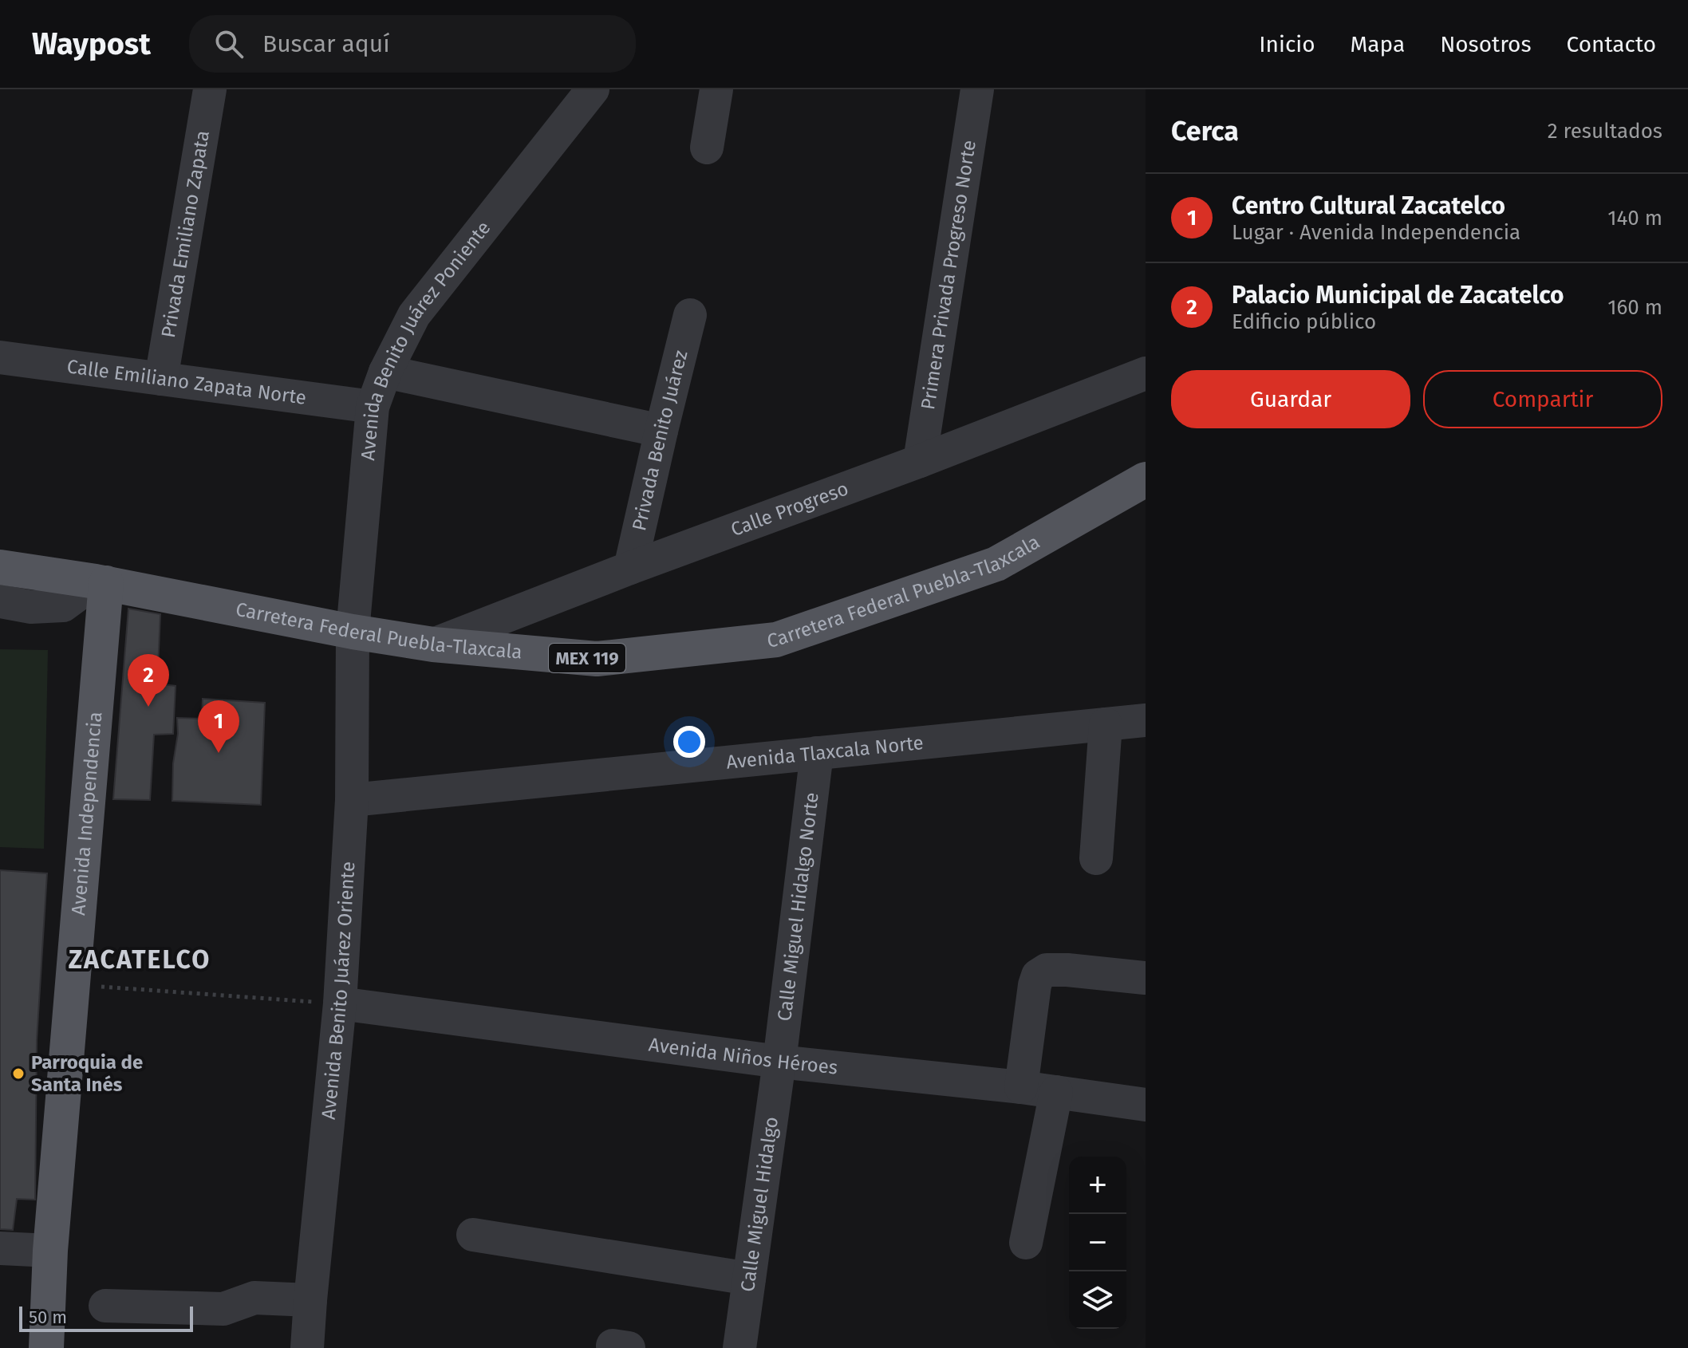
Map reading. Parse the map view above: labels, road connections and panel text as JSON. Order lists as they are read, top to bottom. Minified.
{"streets":{"main road":["Carretera Federal Puebla-Tlaxcala","MEX 119","Avenida Independencia"],"street":["Privada Emiliano Zapata","Primera Privada Progreso Norte","Avenida Benito Juárez Poniente","Calle Emiliano Zapata Norte","Privada Benito Juárez","Calle Progreso","Avenida Tlaxcala Norte","Calle Miguel Hidalgo Norte","Avenida Benito Juárez Oriente","Avenida Niños Héroes","Calle Miguel Hidalgo"]},"crossings":[["Privada Emiliano Zapata","Calle Emiliano Zapata Norte"],["Primera Privada Progreso Norte","Calle Progreso"],["Avenida Benito Juárez Poniente","Calle Emiliano Zapata Norte"],["Avenida Benito Juárez Poniente","Carretera Federal Puebla-Tlaxcala"],["Avenida Benito Juárez Poniente","Avenida Benito Juárez Oriente"],["Privada Benito Juárez","Calle Progreso"],["Calle Progreso","Carretera Federal Puebla-Tlaxcala"],["Carretera Federal Puebla-Tlaxcala","Avenida Independencia"],["Carretera Federal Puebla-Tlaxcala","Avenida Benito Juárez Oriente"],["Avenida Tlaxcala Norte","Calle Miguel Hidalgo Norte"],["Avenida Tlaxcala Norte","Avenida Benito Juárez Oriente"],["Calle Miguel Hidalgo Norte","Avenida Niños Héroes"],["Calle Miguel Hidalgo Norte","Calle Miguel Hidalgo"],["Avenida Benito Juárez Oriente","Avenida Niños Héroes"],["Avenida Niños Héroes","Calle Miguel Hidalgo"]],"districts":["ZACATELCO"],"places":["Parroquia de Santa Inés"],"scale_bar":"50 m","page":{"header":"Waypost","search":"Buscar aquí","nav":["Inicio","Mapa","Nosotros","Contacto"],"heading":["Cerca","2 resultados"],"list":[{"mark":"1","name":"Centro Cultural Zacatelco","note":"Lugar · Avenida Independencia","value":"140 m"},{"mark":"2","name":"Palacio Municipal de Zacatelco","note":"Edificio público","value":"160 m"}],"buttons":["Guardar","Compartir"],"pins":["2","1"],"map_buttons":["+","−"],"scale":"50 m"}}
